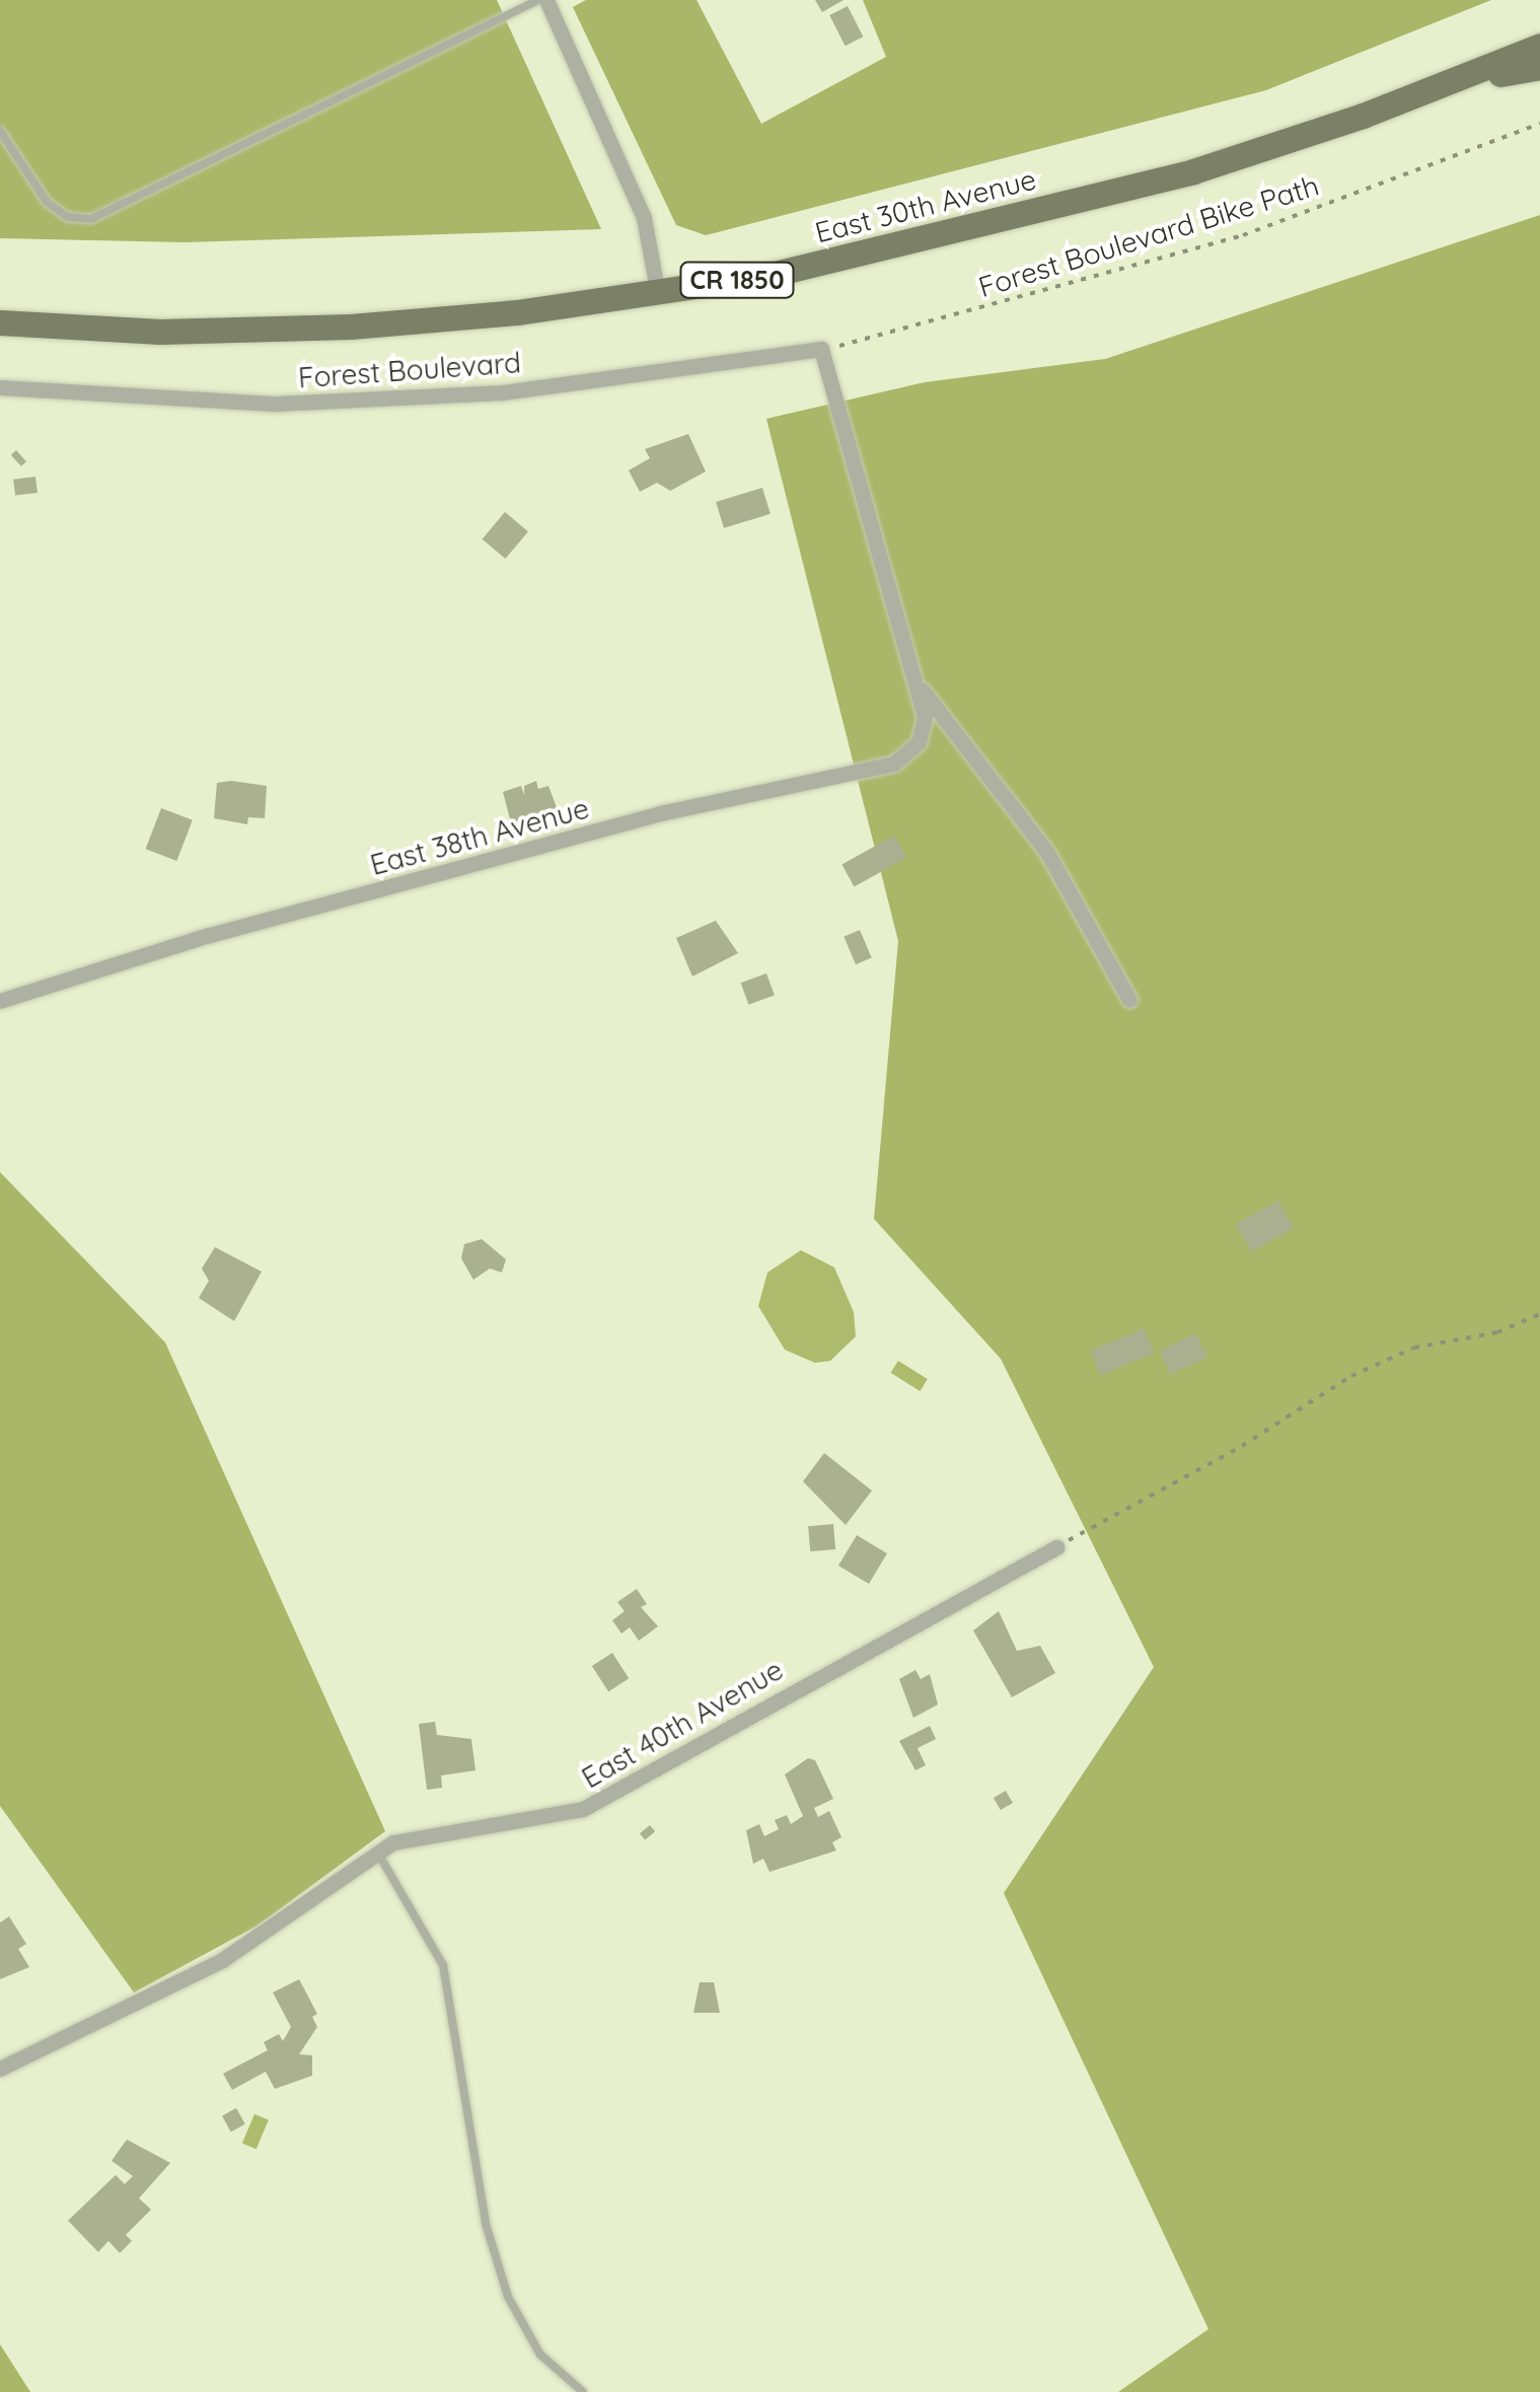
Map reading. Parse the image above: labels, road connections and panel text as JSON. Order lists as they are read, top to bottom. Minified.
{"streets":{"main road":["East 30th Avenue","CR 1850"],"street":["Forest Boulevard","East 38th Avenue","East 40th Avenue"],"path":["Forest Boulevard Bike Path"]},"crossings":[["Forest Boulevard Bike Path","Forest Boulevard"],["Forest Boulevard Bike Path","East 38th Avenue"],["Forest Boulevard","East 38th Avenue"]]}
